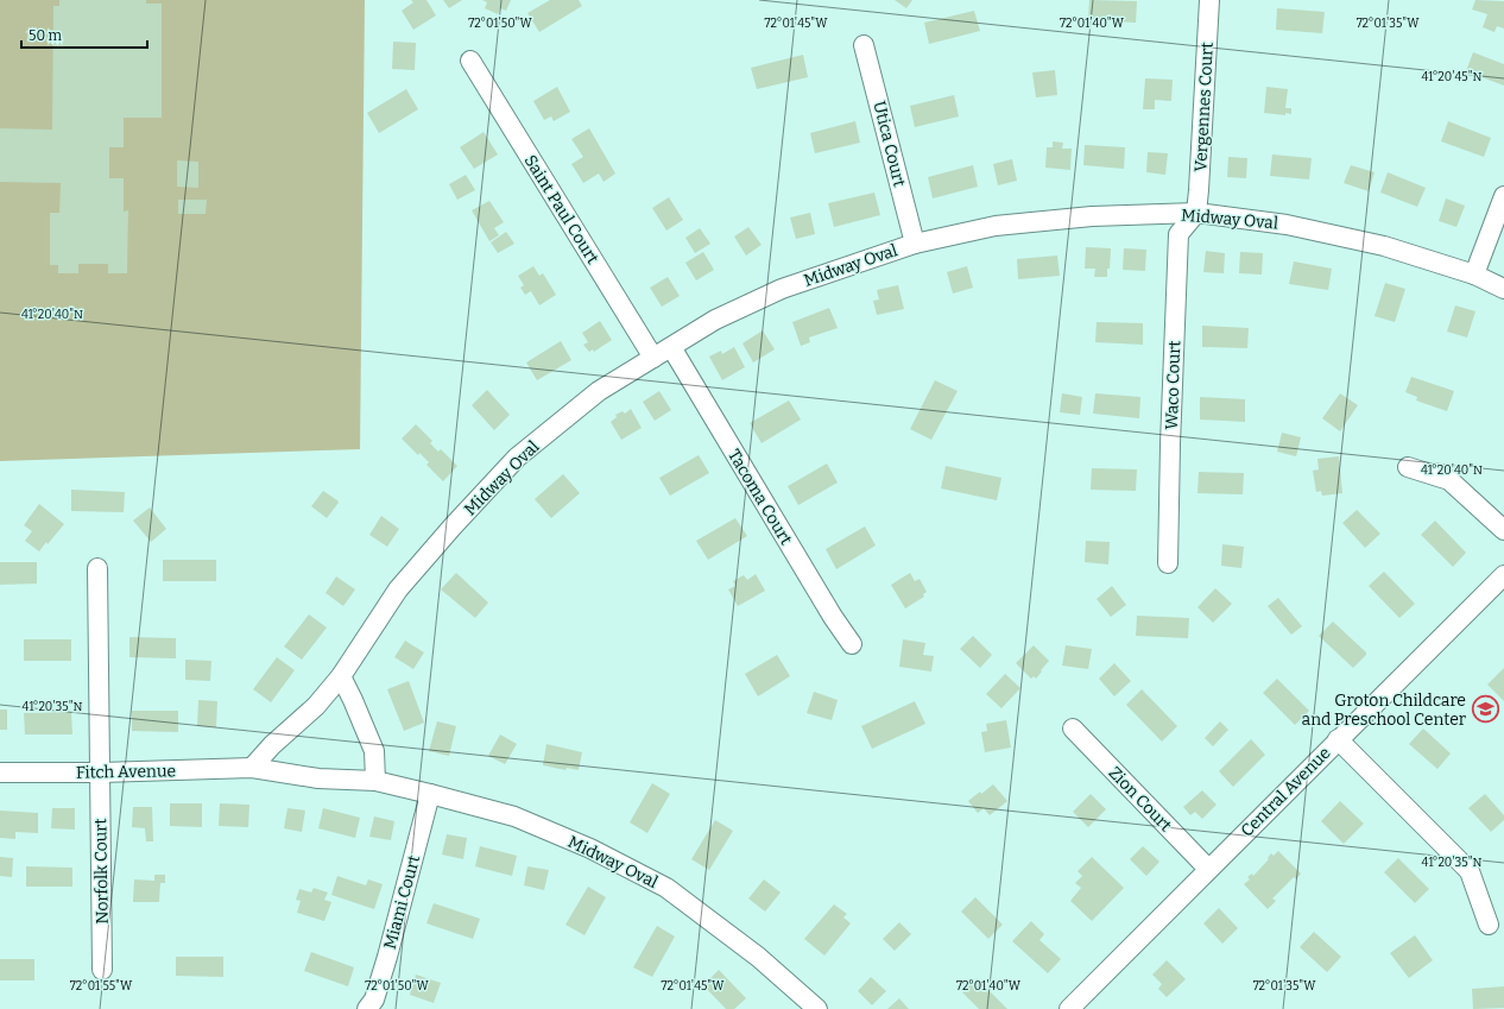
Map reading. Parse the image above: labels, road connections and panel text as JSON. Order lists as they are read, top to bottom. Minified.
{"streets":{"street":["Vergennes Court","Utica Court","Saint Paul Court","Midway Oval","Waco Court","Tacoma Court","Fitch Avenue","Central Avenue","Zion Court","Norfolk Court","Miami Court"]},"crossings":[["Vergennes Court","Midway Oval"],["Vergennes Court","Waco Court"],["Utica Court","Midway Oval"],["Saint Paul Court","Midway Oval"],["Midway Oval","Waco Court"],["Midway Oval","Tacoma Court"],["Midway Oval","Fitch Avenue"],["Midway Oval","Miami Court"],["Fitch Avenue","Norfolk Court"],["Central Avenue","Zion Court"]],"places":{"school or university":["Groton Childcare and Preschool Center"]},"scale_bar":"50 m","coordinates":["72°01'50\"W","72°01'45\"W","72°01'40\"W","72°01'35\"W","41°20'45\"N","41°20'40\"N","41°20'35\"N","72°01'55\"W"]}
